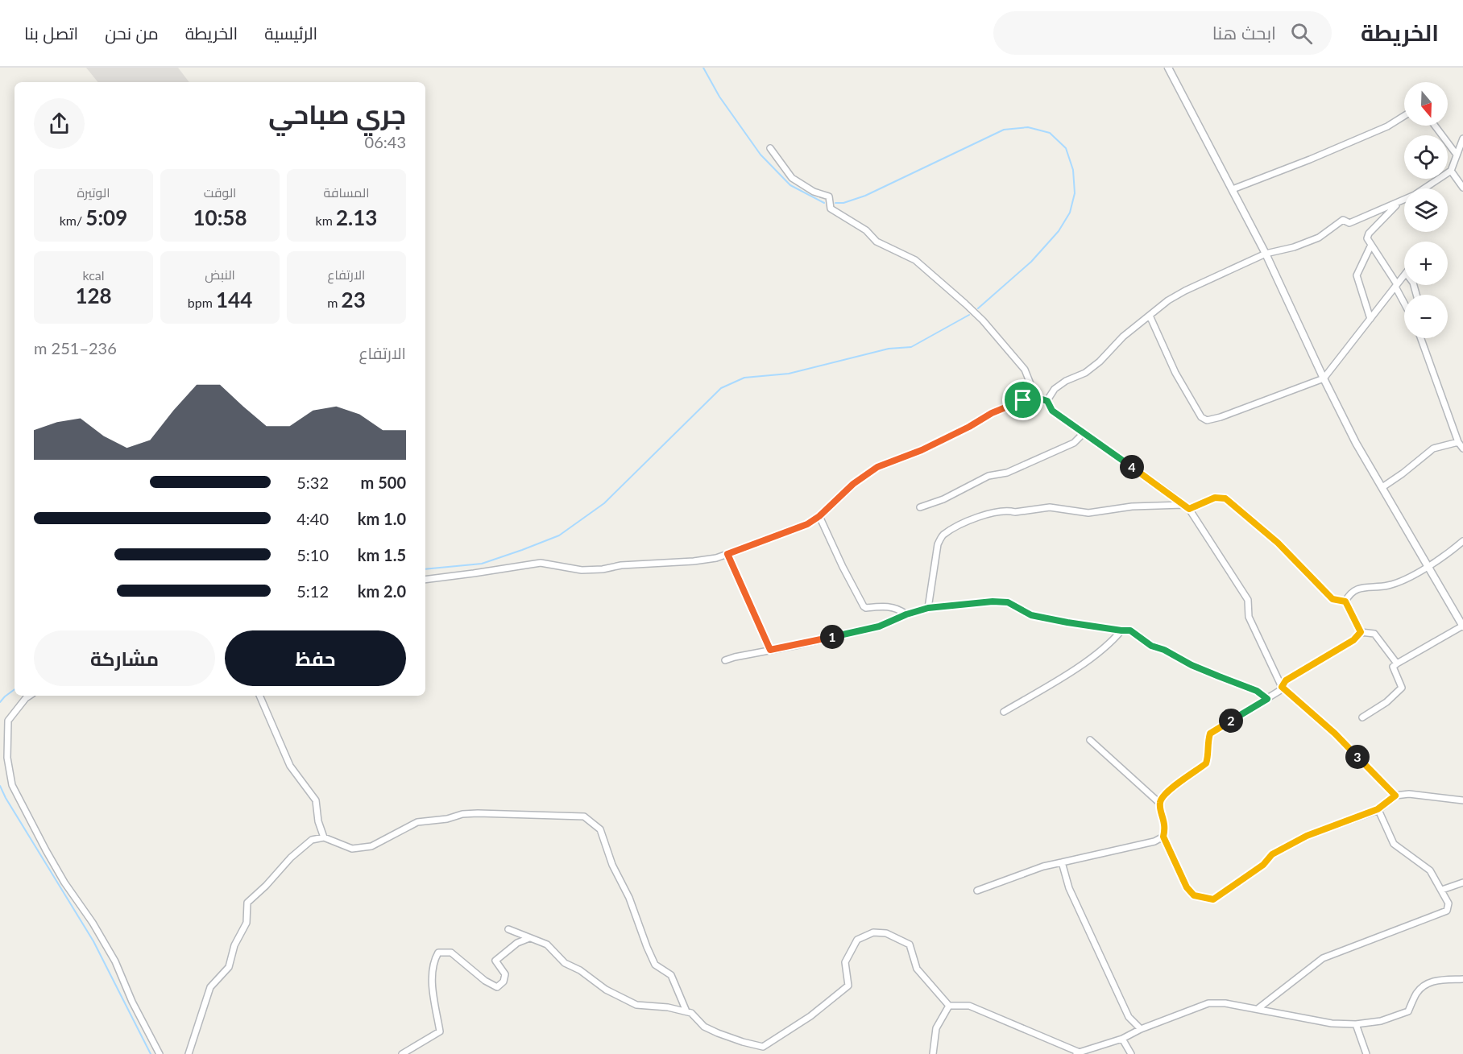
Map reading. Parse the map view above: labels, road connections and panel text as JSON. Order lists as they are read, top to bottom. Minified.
{"north":"bottom","page":{"header":"الخريطة","search":"ابحث هنا","nav":["الرئيسية","الخريطة","من نحن","اتصل بنا"],"map_buttons":["+","−"],"heading":["جري صباحي","06:43"],"stats":[["المسافة","2.13 km"],["الوقت","10:58"],["الوتيرة","5:09 /km"],["الارتفاع","23 m"],["النبض","144 bpm"],["kcal","128"]],"chart":["الارتفاع","236–251 m"],"pins":["4","1","2","3"],"list":[{"name":"500 m","note":"5:32"},{"name":"1.0 km","note":"4:40"},{"name":"1.5 km","note":"5:10"},{"name":"2.0 km","note":"5:12"}],"buttons":["حفظ","مشاركة"]}}
